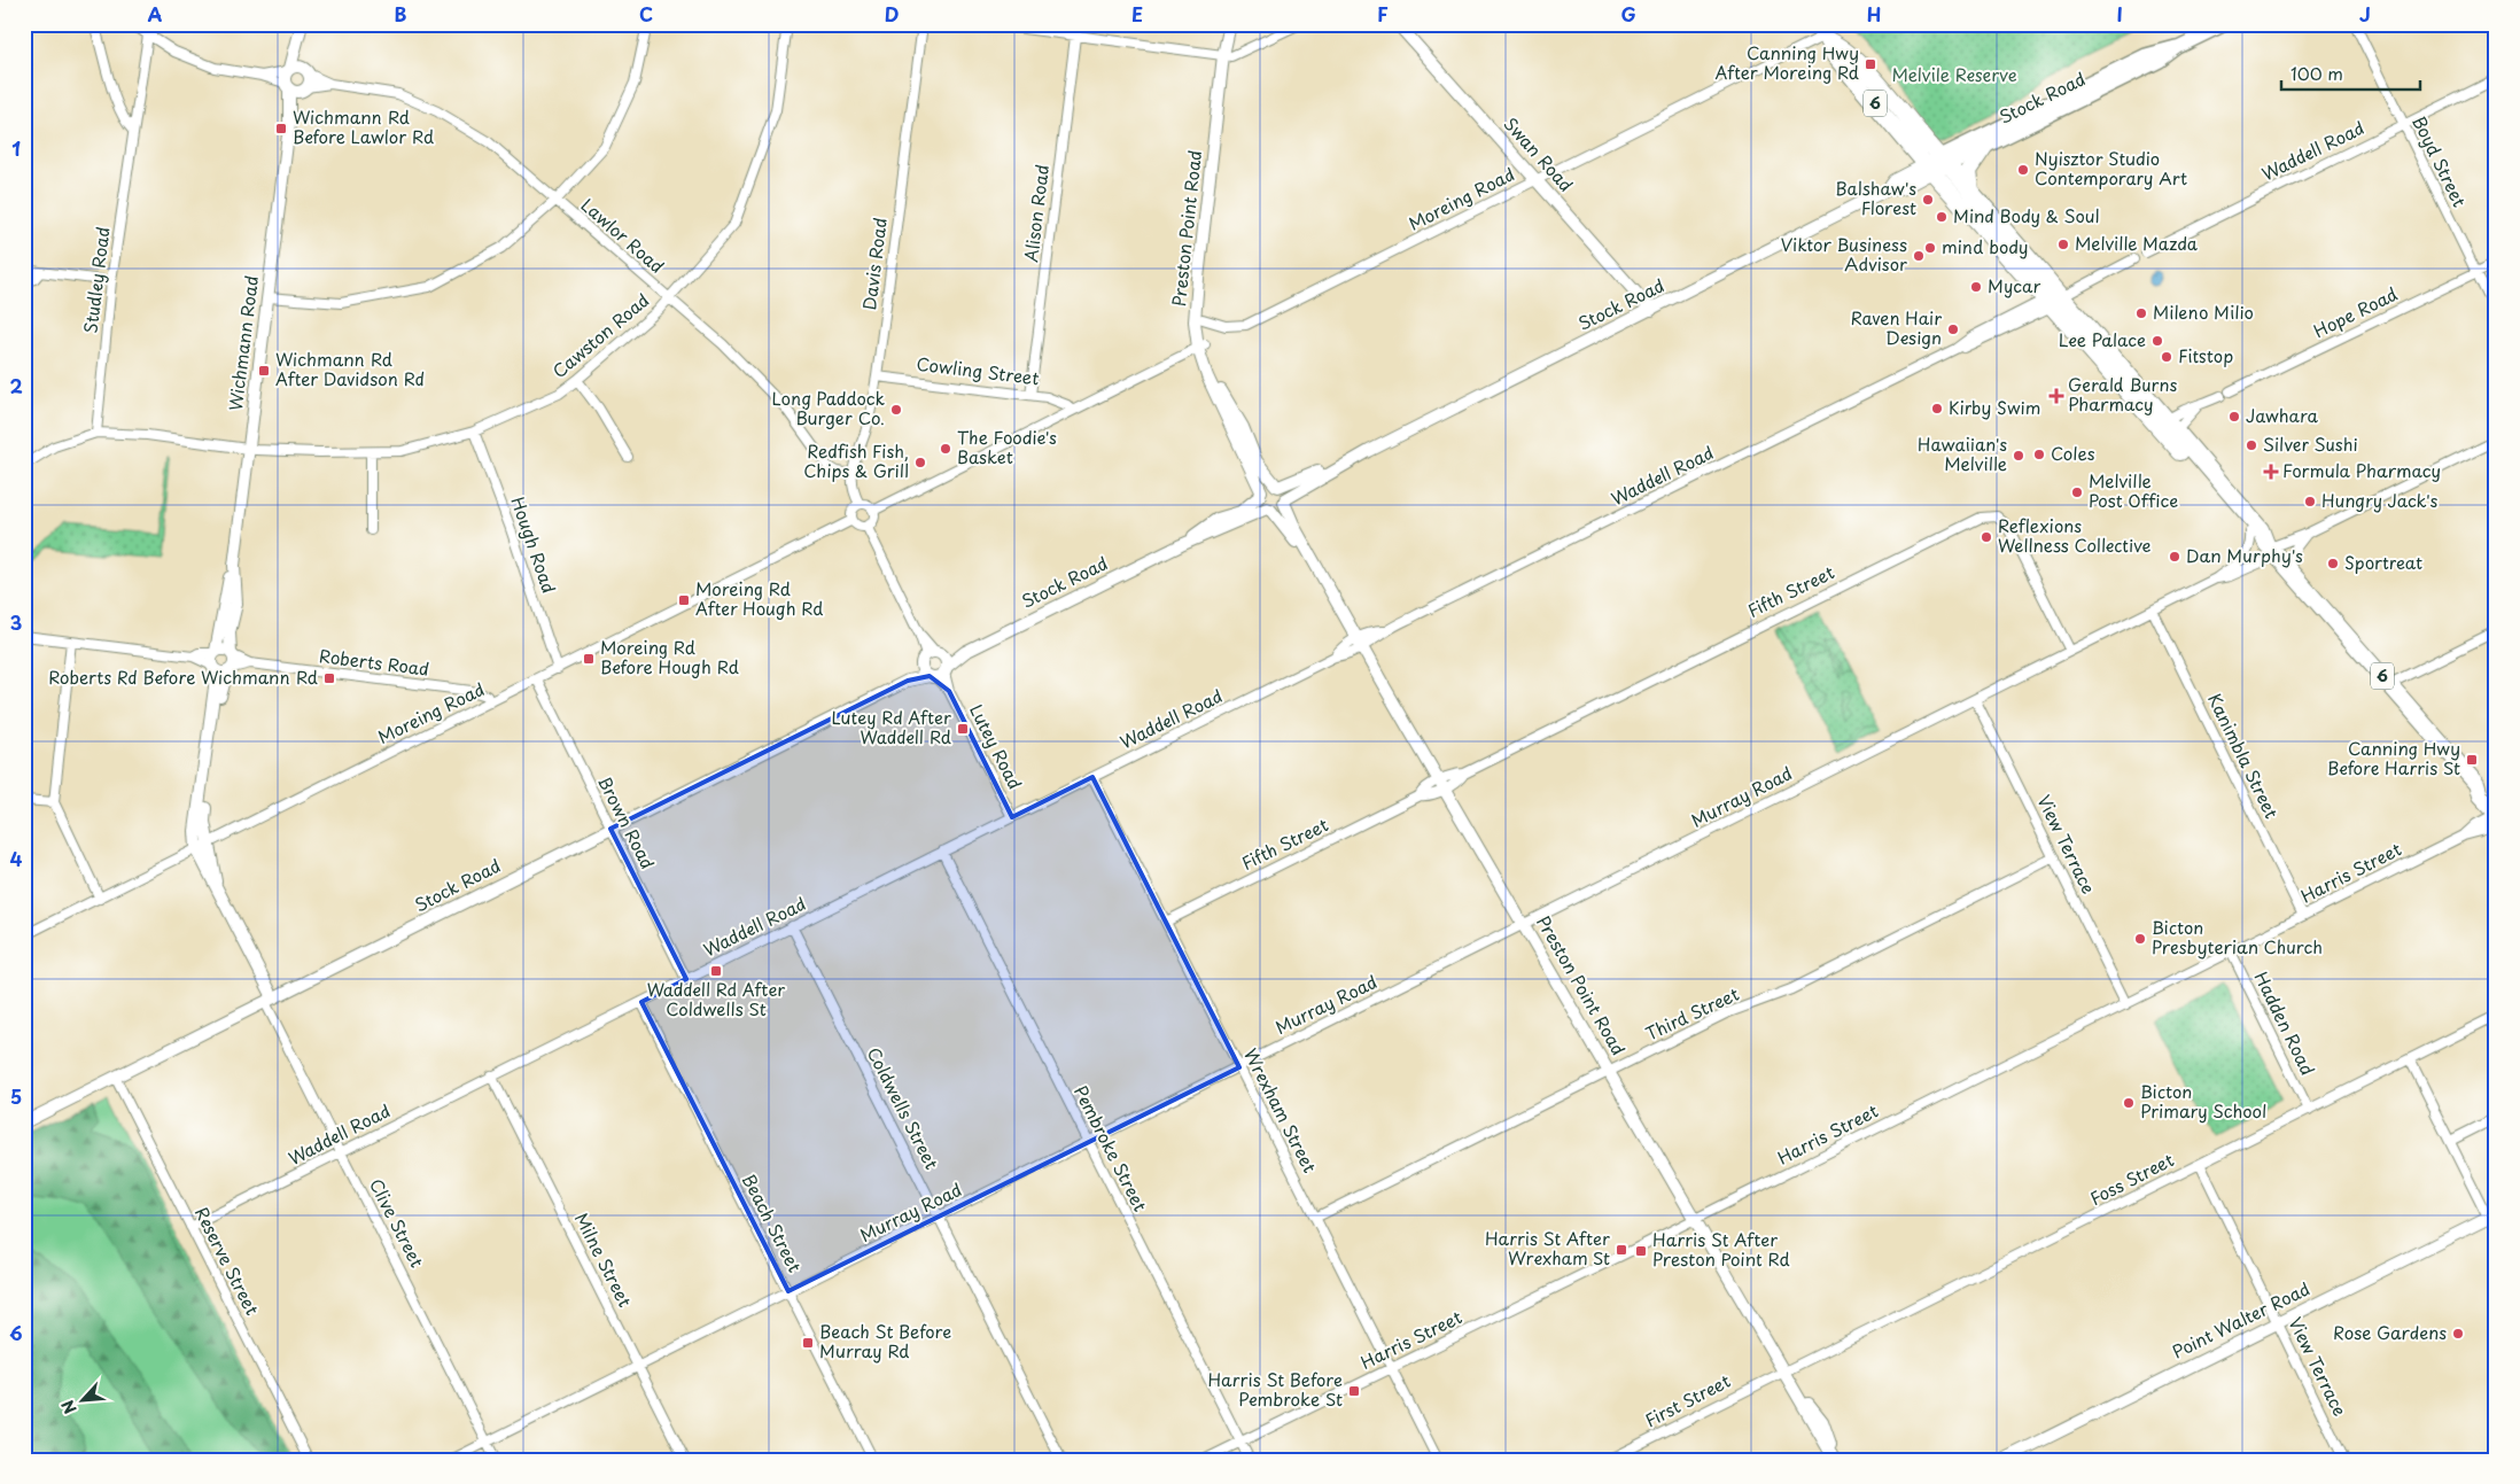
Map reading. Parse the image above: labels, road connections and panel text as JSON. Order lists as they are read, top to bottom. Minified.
{"streets":{"highway":["6"],"main road":["Stock Road"],"street":["Waddell Road","Swan Road","Boyd Street","Moreing Road","Alison Road","Preston Point Road","Lawlor Road","Davis Road","Studley Road","Hope Road","Cawston Road","Wichmann Road","Cowling Street","Hough Road","Fifth Street","Roberts Road","Lutey Road","Kanimbla Street","Murray Road","Brown Road","View Terrace","Harris Street","Third Street","Hadden Road","Coldwells Street","Wrexham Street","Pembroke Street","Foss Street","Clive Street","Beach Street","Milne Street","Reserve Street","Point Walter Road","First Street"]},"crossings":[["Stock Road","6"],["Stock Road","Swan Road"],["Stock Road","Preston Point Road"],["Stock Road","Lutey Road"],["Stock Road","Brown Road"],["Stock Road","Clive Street"],["Stock Road","Reserve Street"],["6","Waddell Road"],["6","Moreing Road"],["6","Murray Road"],["6","Harris Street"],["Waddell Road","Boyd Street"],["Waddell Road","Preston Point Road"],["Waddell Road","Lutey Road"],["Waddell Road","Brown Road"],["Waddell Road","Coldwells Street"],["Waddell Road","Wrexham Street"],["Waddell Road","Pembroke Street"],["Waddell Road","Clive Street"],["Waddell Road","Beach Street"],["Waddell Road","Milne Street"],["Waddell Road","Reserve Street"],["Swan Road","Moreing Road"],["Boyd Street","Hope Road"],["Moreing Road","Preston Point Road"],["Moreing Road","Hough Road"],["Moreing Road","Roberts Road"],["Moreing Road","Brown Road"],["Moreing Road","Clive Street"],["Alison Road","Cowling Street"],["Preston Point Road","Fifth Street"],["Preston Point Road","Murray Road"],["Preston Point Road","Harris Street"],["Preston Point Road","Third Street"],["Preston Point Road","Foss Street"],["Preston Point Road","First Street"],["Lawlor Road","Davis Road"],["Lawlor Road","Studley Road"],["Lawlor Road","Cawston Road"],["Lawlor Road","Wichmann Road"],["Davis Road","Cowling Street"],["Studley Road","Cawston Road"],["Cawston Road","Wichmann Road"],["Cawston Road","Hough Road"],["Wichmann Road","Roberts Road"],["Fifth Street","Murray Road"],["Fifth Street","Wrexham Street"],["Kanimbla Street","Murray Road"],["Kanimbla Street","Harris Street"],["Murray Road","View Terrace"],["Murray Road","Coldwells Street"],["Murray Road","Wrexham Street"],["Murray Road","Pembroke Street"],["Murray Road","Clive Street"],["Murray Road","Beach Street"],["Murray Road","Milne Street"],["View Terrace","Harris Street"],["View Terrace","Third Street"],["View Terrace","Foss Street"],["View Terrace","Point Walter Road"],["Harris Street","Hadden Road"],["Harris Street","Wrexham Street"],["Harris Street","Pembroke Street"],["Third Street","Wrexham Street"],["Hadden Road","Foss Street"],["Foss Street","First Street"]],"parks":["Melvile Reserve"],"places":{"transit":["Canning Hwy After Moreing Rd","Wichmann Rd Before Lawlor Rd","Wichmann Rd After Davidson Rd","Moreing Rd After Hough Rd","Moreing Rd Before Hough Rd","Roberts Rd Before Wichmann Rd","Lutey Rd After Waddell Rd","Canning Hwy Before Harris St","Waddell Rd After Coldwells St","Harris St After Wrexham St","Harris St After Preston Point Rd","Beach St Before Murray Rd","Harris St Before Pembroke St"],"other":["Nyisztor Studio Contemporary Art","Balshaw's Florest","Mind Body & Soul","Melville Mazda","mind body","Viktor Business Advisor","Mycar","Mileno Milio","Raven Hair Design","Lee Palace","Fitstop","Kirby Swim","Long Paddock Burger Co.","Jawhara","Silver Sushi","The Foodie's Basket","Coles","Hawaiian's Melville","Redfish Fish, Chips & Grill","Melville Post Office","Hungry Jack's","Reflexions Wellness Collective","Dan Murphy's","Sportreat","Bicton Presbyterian Church","Bicton Primary School","Rose Gardens"],"health":["Gerald Burns Pharmacy","Formula Pharmacy"]},"scale_bar":"100 m","north":"bottom left","grid":{"columns":["A","B","C","D","E","F","G","H","I","J"],"rows":["1","2","3","4","5","6"]}}
